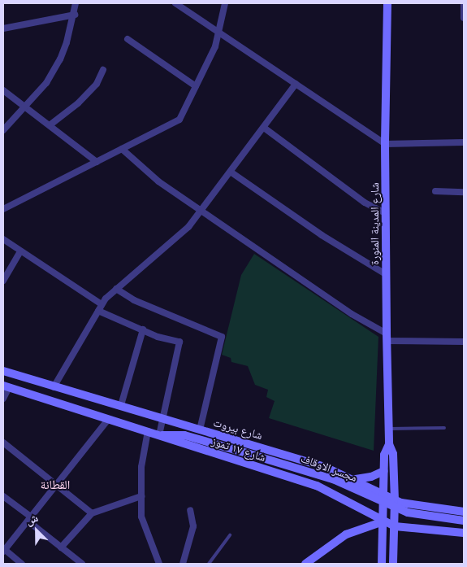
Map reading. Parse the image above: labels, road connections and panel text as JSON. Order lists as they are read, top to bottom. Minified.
{"streets":{"street":["شارع المدينة المنورة","شارع بيروت","شارع ١٧ تموز","مجسر الاوقاف"]},"crossings":[["شارع بيروت","مجسر الاوقاف"],["شارع ١٧ تموز","مجسر الاوقاف"]],"districts":["القطانة"],"north":"top left"}
